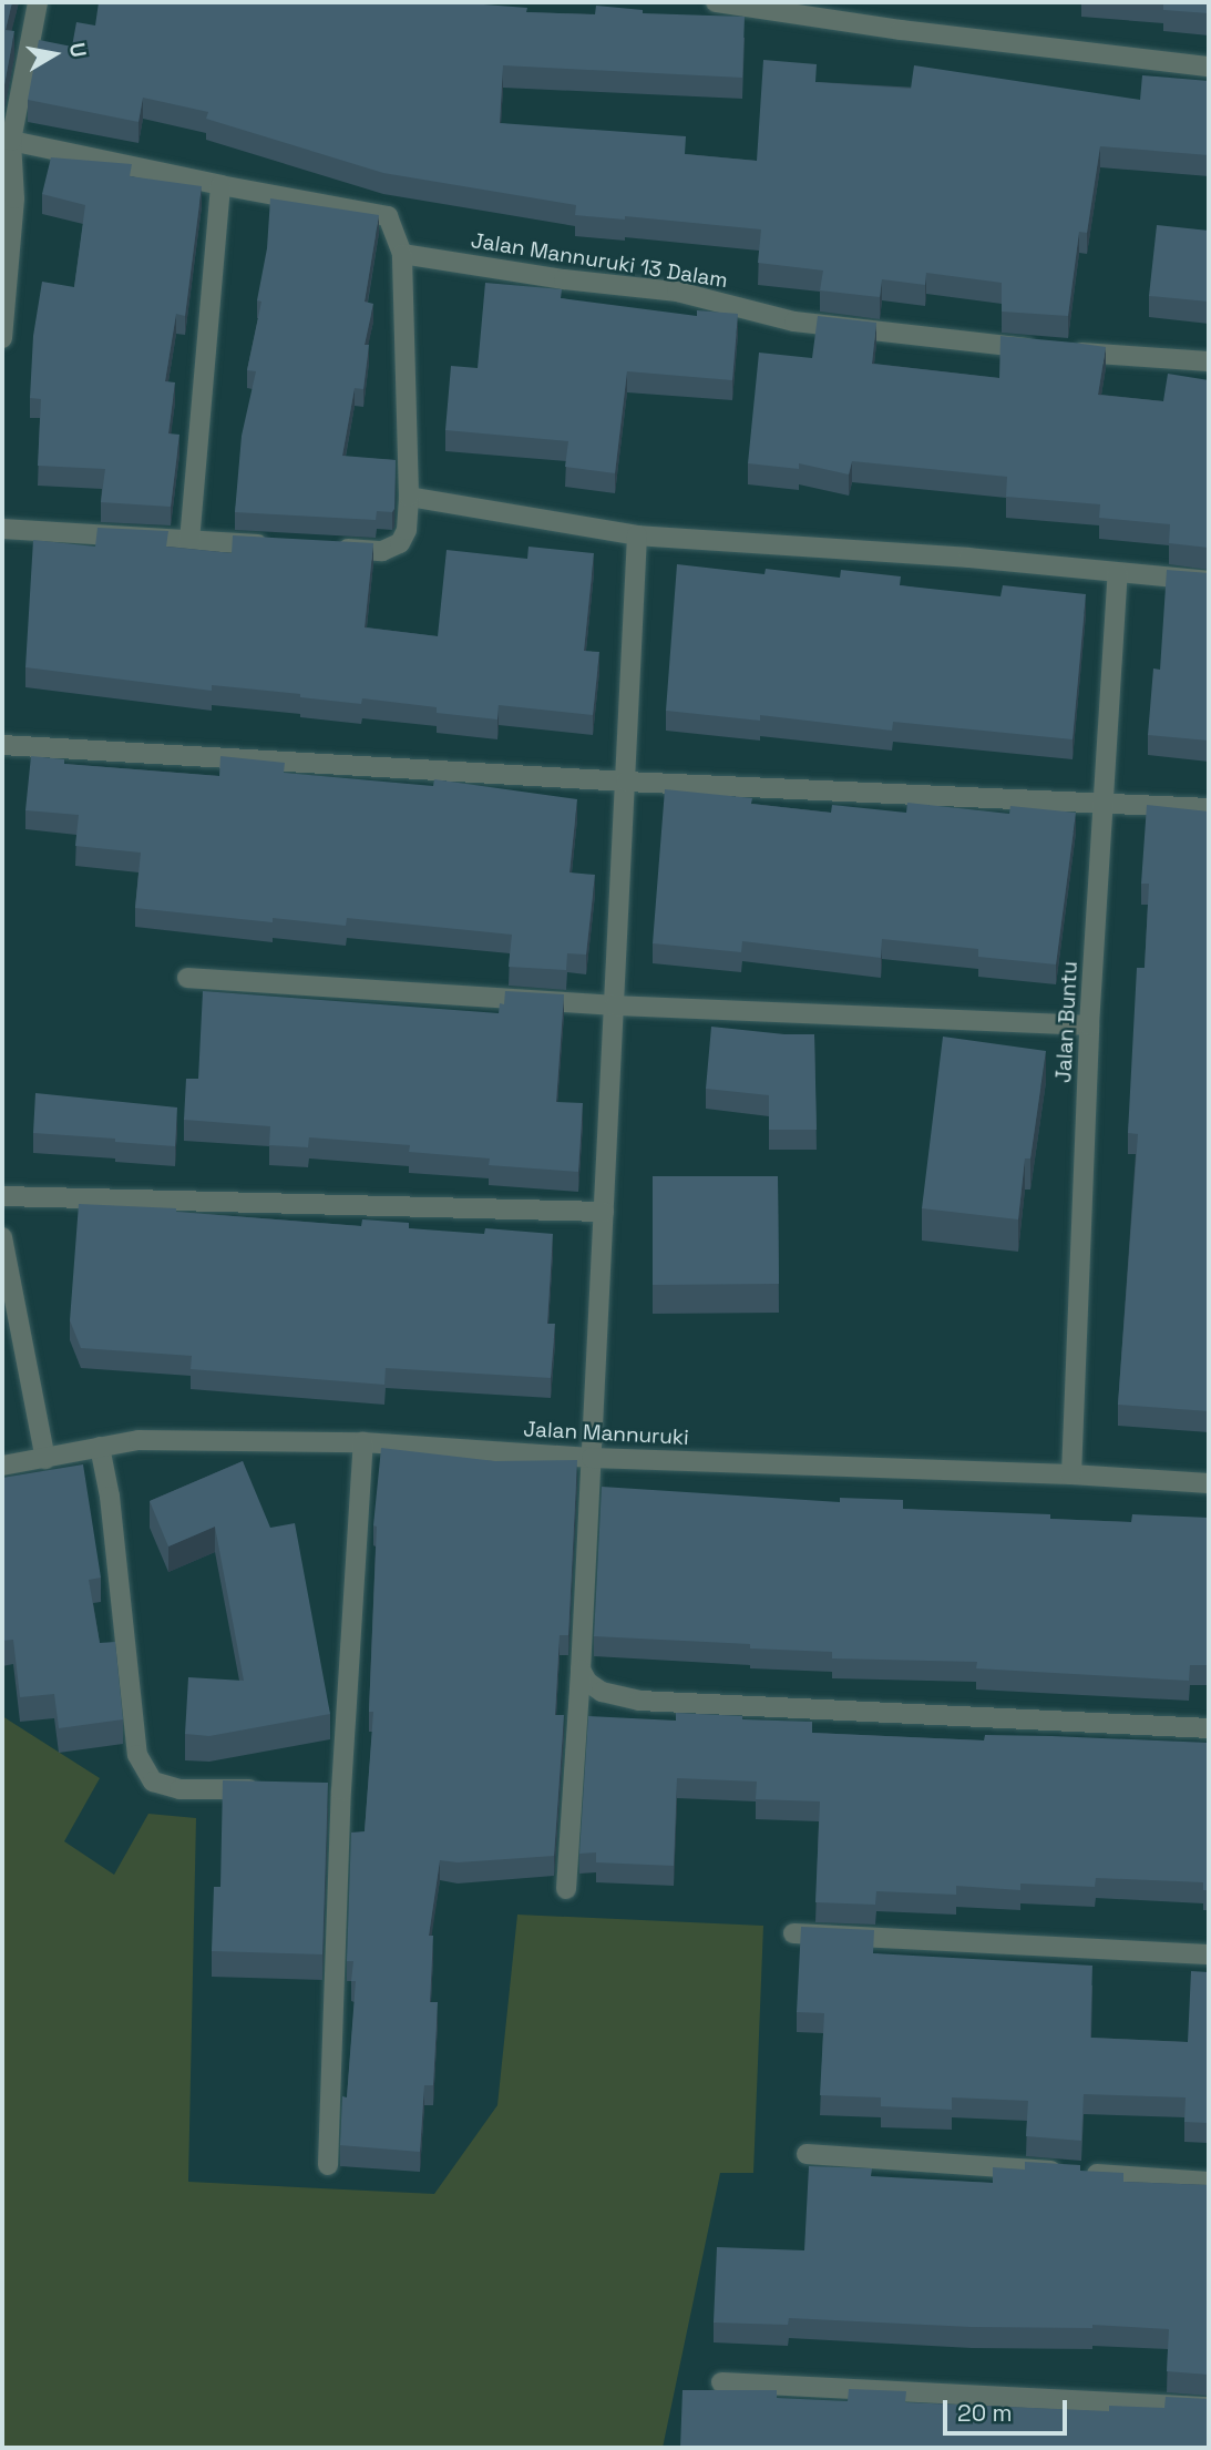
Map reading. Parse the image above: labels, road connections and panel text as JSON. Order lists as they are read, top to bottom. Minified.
{"streets":{"street":["Jalan Mannuruki 13 Dalam","Jalan Buntu","Jalan Mannuruki"]},"crossings":[["Jalan Buntu","Jalan Mannuruki"]],"scale_bar":"20 m","north":"right"}
